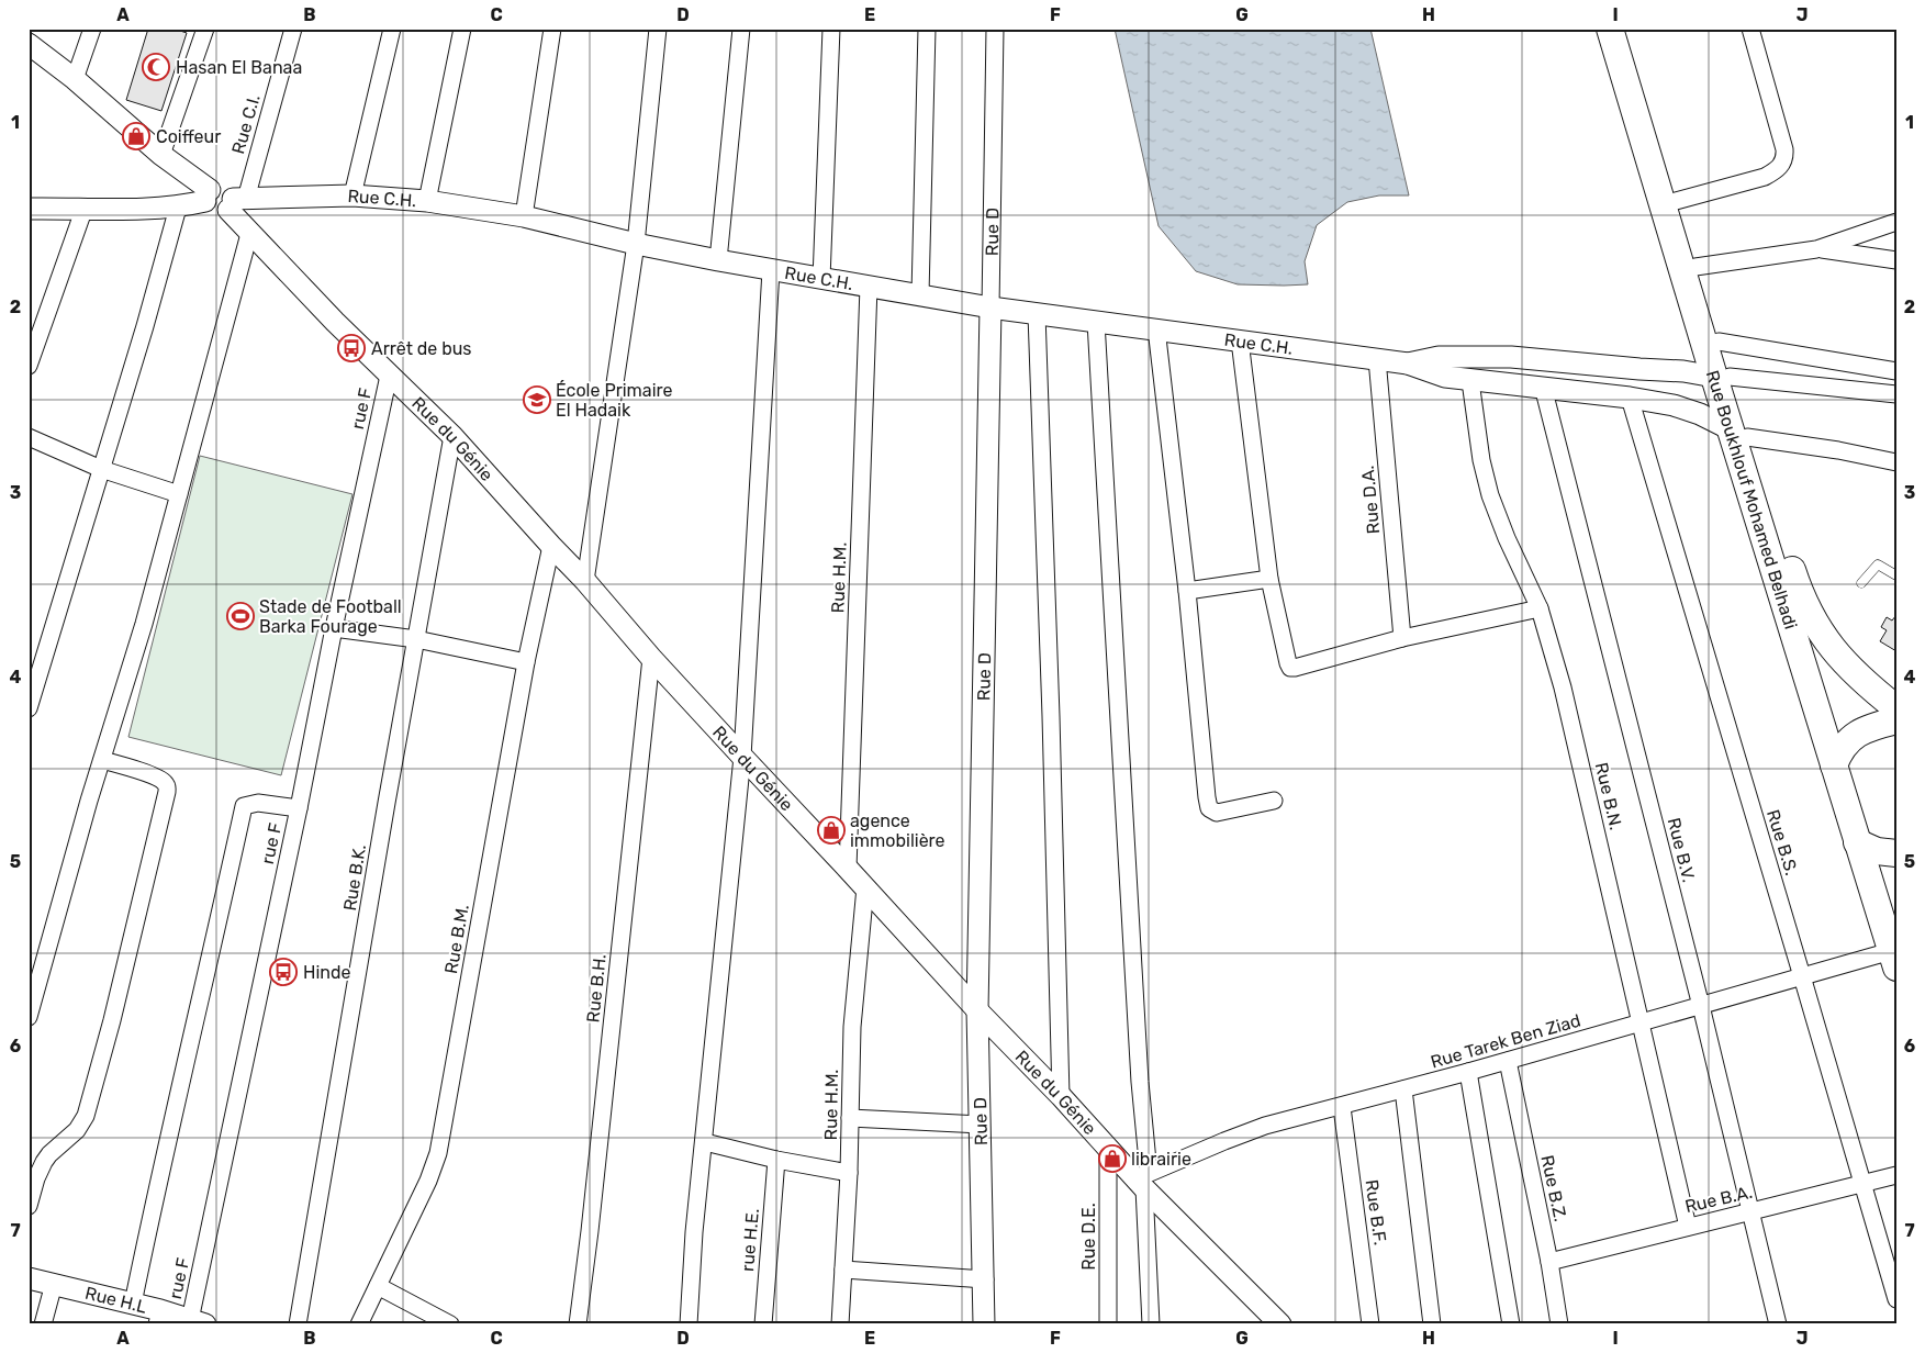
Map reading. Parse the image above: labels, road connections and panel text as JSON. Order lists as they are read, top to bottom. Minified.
{"streets":{"main road":["Rue Boukhlouf Mohamed Belhadi"],"street":["Rue C.I.","Rue C.H.","Rue D","rue F","Rue du Génie","Rue D.A.","Rue H.M.","Rue B.N.","Rue B.S.","Rue B.V.","Rue B.K.","Rue B.M.","Rue B.H.","Rue Tarek Ben Ziad","Rue B.Z.","Rue B.A.","Rue B.F.","Rue D.E.","rue H.E.","Rue H.L"]},"crossings":[["Rue C.I.","Rue C.H."],["Rue C.I.","Rue du Génie"],["Rue C.H.","Rue D"],["Rue C.H.","Rue du Génie"],["Rue C.H.","Rue Boukhlouf Mohamed Belhadi"],["Rue C.H.","Rue D.A."],["Rue C.H.","Rue H.M."],["Rue C.H.","Rue B.N."],["Rue C.H.","Rue B.S."],["Rue C.H.","Rue B.V."],["Rue D","Rue du Génie"],["rue F","Rue du Génie"],["rue F","Rue H.L"],["Rue du Génie","Rue H.M."],["Rue du Génie","Rue B.K."],["Rue du Génie","Rue B.M."],["Rue du Génie","Rue B.H."],["Rue du Génie","Rue Tarek Ben Ziad"],["Rue du Génie","Rue D.E."],["Rue Boukhlouf Mohamed Belhadi","Rue Tarek Ben Ziad"],["Rue B.N.","Rue Tarek Ben Ziad"],["Rue B.N.","Rue B.A."],["Rue B.S.","Rue Tarek Ben Ziad"],["Rue B.S.","Rue B.A."],["Rue B.V.","Rue Tarek Ben Ziad"],["Rue B.V.","Rue B.A."],["Rue Tarek Ben Ziad","Rue B.Z."],["Rue Tarek Ben Ziad","Rue B.F."],["Rue B.Z.","Rue B.A."]],"places":{"mosque":["Hasan El Banaa"],"shop":["Coiffeur","agence immobilière","librairie"],"bus stop":["Arrêt de bus","Hinde"],"school or university":["École Primaire El Hadaik"],"sports":["Stade de Football Barka Fourage"]},"grid":{"columns":["A","B","C","D","E","F","G","H","I","J"],"rows":["1","2","3","4","5","6","7"]}}
